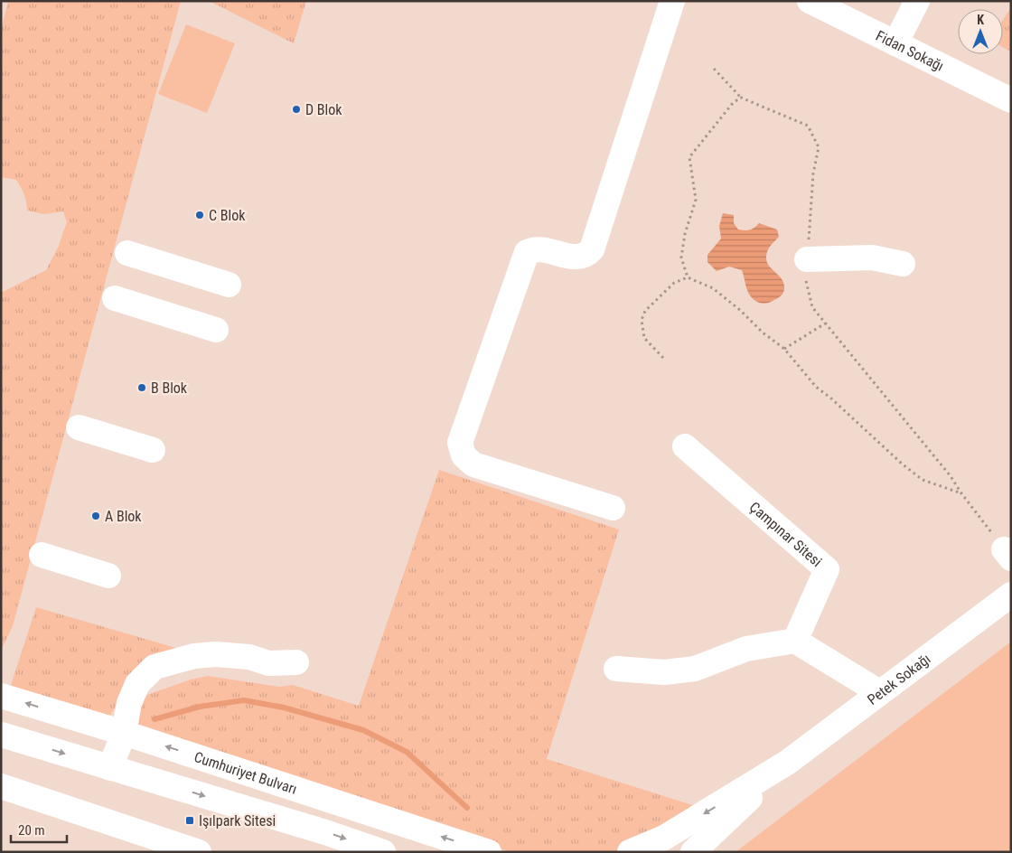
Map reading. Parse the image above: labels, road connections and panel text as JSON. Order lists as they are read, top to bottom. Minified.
{"streets":{"street":["Fidan Sokağı","Çampınar Sitesi","Petek Sokağı","Cumhuriyet Bulvarı"]},"places":{"other":["D Blok","C Blok","B Blok","A Blok"],"transit":["Işılpark Sitesi"]},"scale_bar":"20 m","north":"top"}
